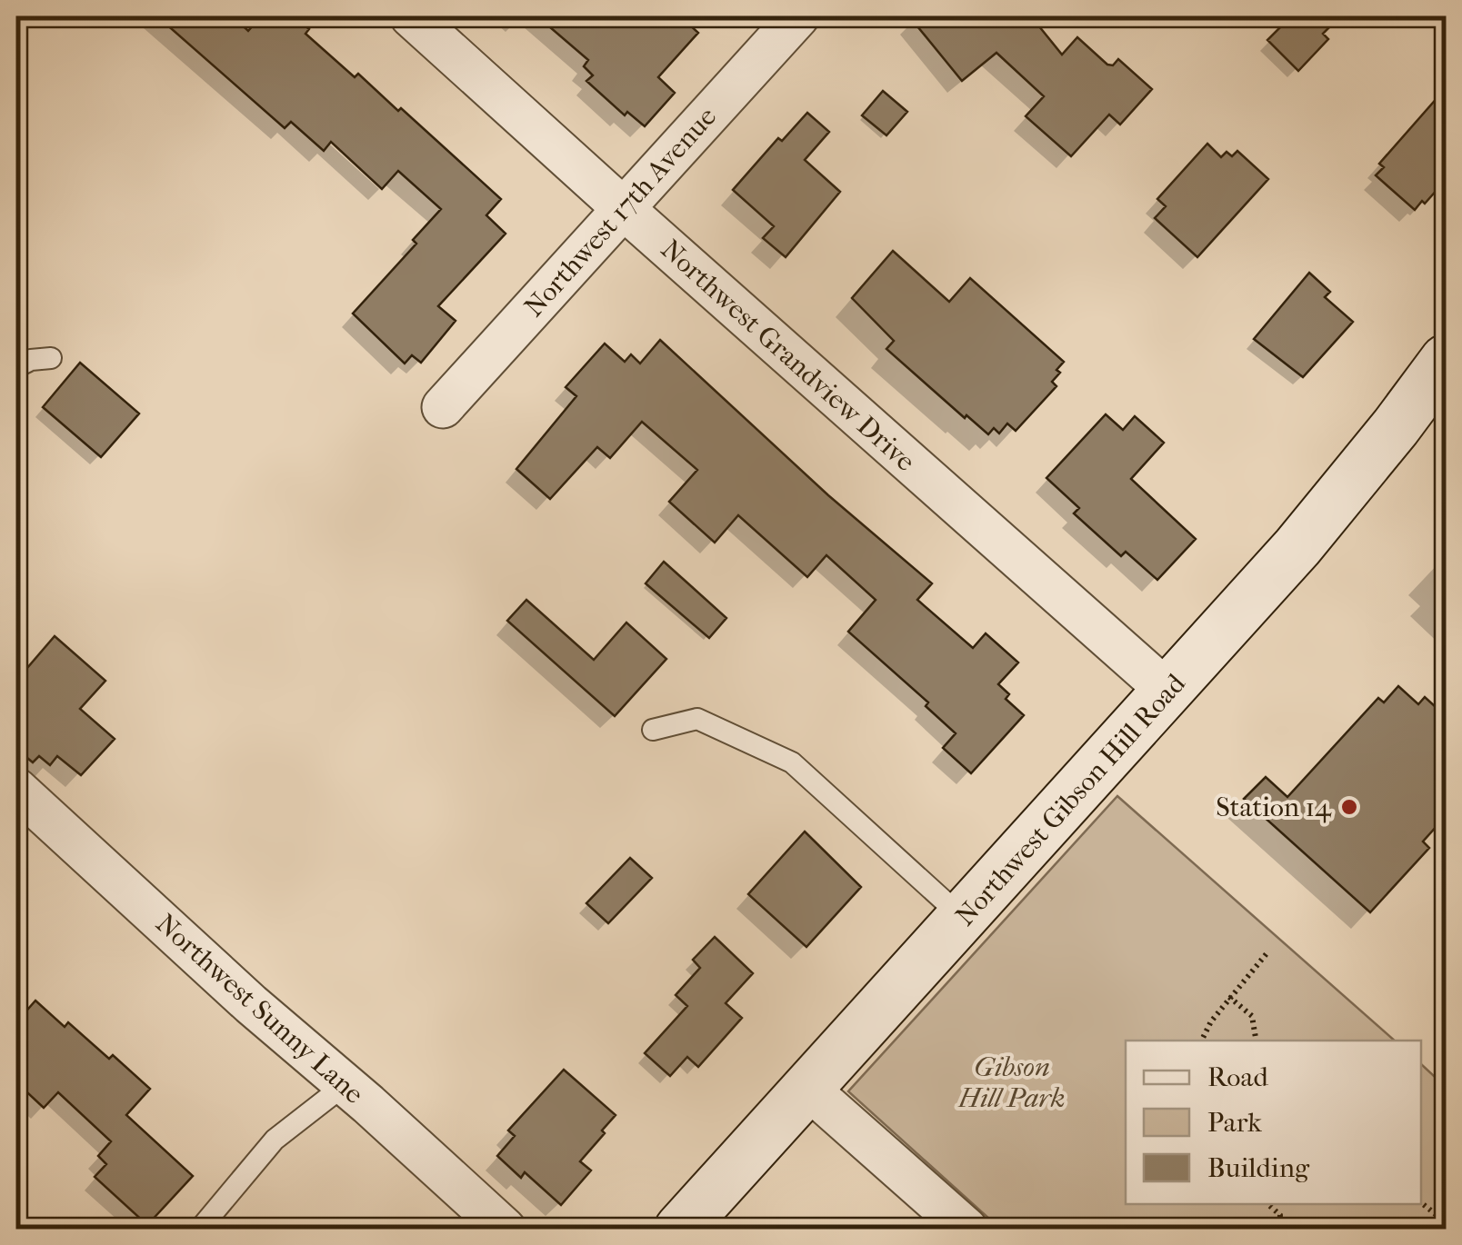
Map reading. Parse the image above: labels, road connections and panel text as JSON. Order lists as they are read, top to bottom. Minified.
{"streets":{"main road":["Northwest Gibson Hill Road"],"street":["Northwest 17th Avenue","Northwest Grandview Drive","Northwest Sunny Lane"]},"crossings":[["Northwest 17th Avenue","Northwest Grandview Drive"],["Northwest Grandview Drive","Northwest Gibson Hill Road"]],"parks":["Gibson Hill Park"],"places":["Station 14"],"legend":["Road","Park","Building"]}
